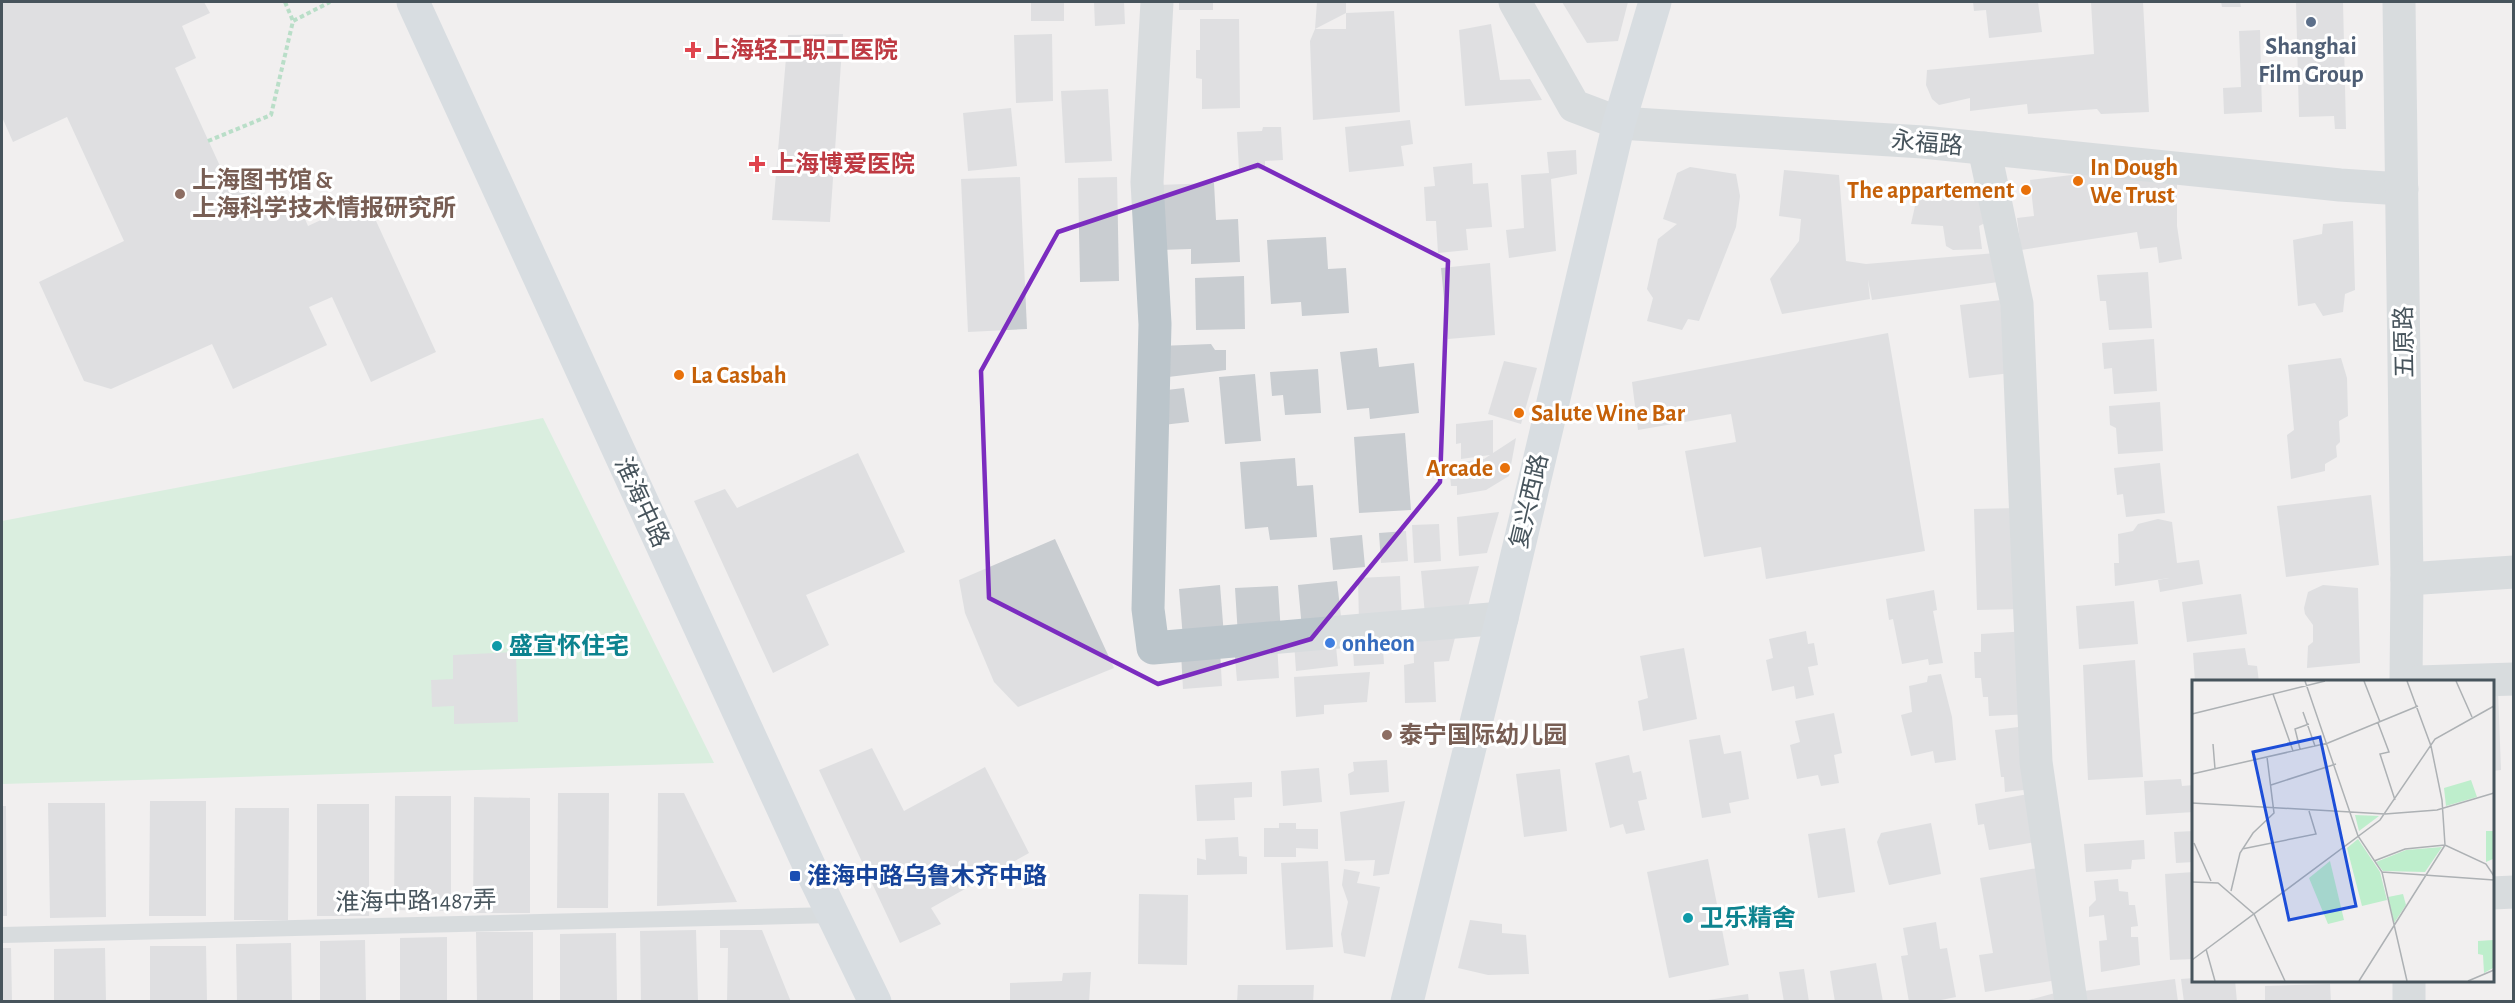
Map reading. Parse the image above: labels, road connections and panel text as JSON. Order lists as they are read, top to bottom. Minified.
{"streets":{"main road":["复兴西路","淮海中路"],"street":["永福路","五原路"],"lane":["淮海中路1487弄"]},"crossings":[["永福路","五原路"],["永福路","复兴西路"],["淮海中路","淮海中路1487弄"]],"places":{"other":["Shanghai Film Group","In Dough We Trust","The appartement","上海图书馆 & 上海科学技术情报研究所","La Casbah","Salute Wine Bar","Arcade","onheon","盛宣怀住宅","泰宁国际幼儿园","卫乐精舍"],"health":["上海轻工职工医院","上海博爱医院"],"transit":["淮海中路乌鲁木齐中路"]}}
